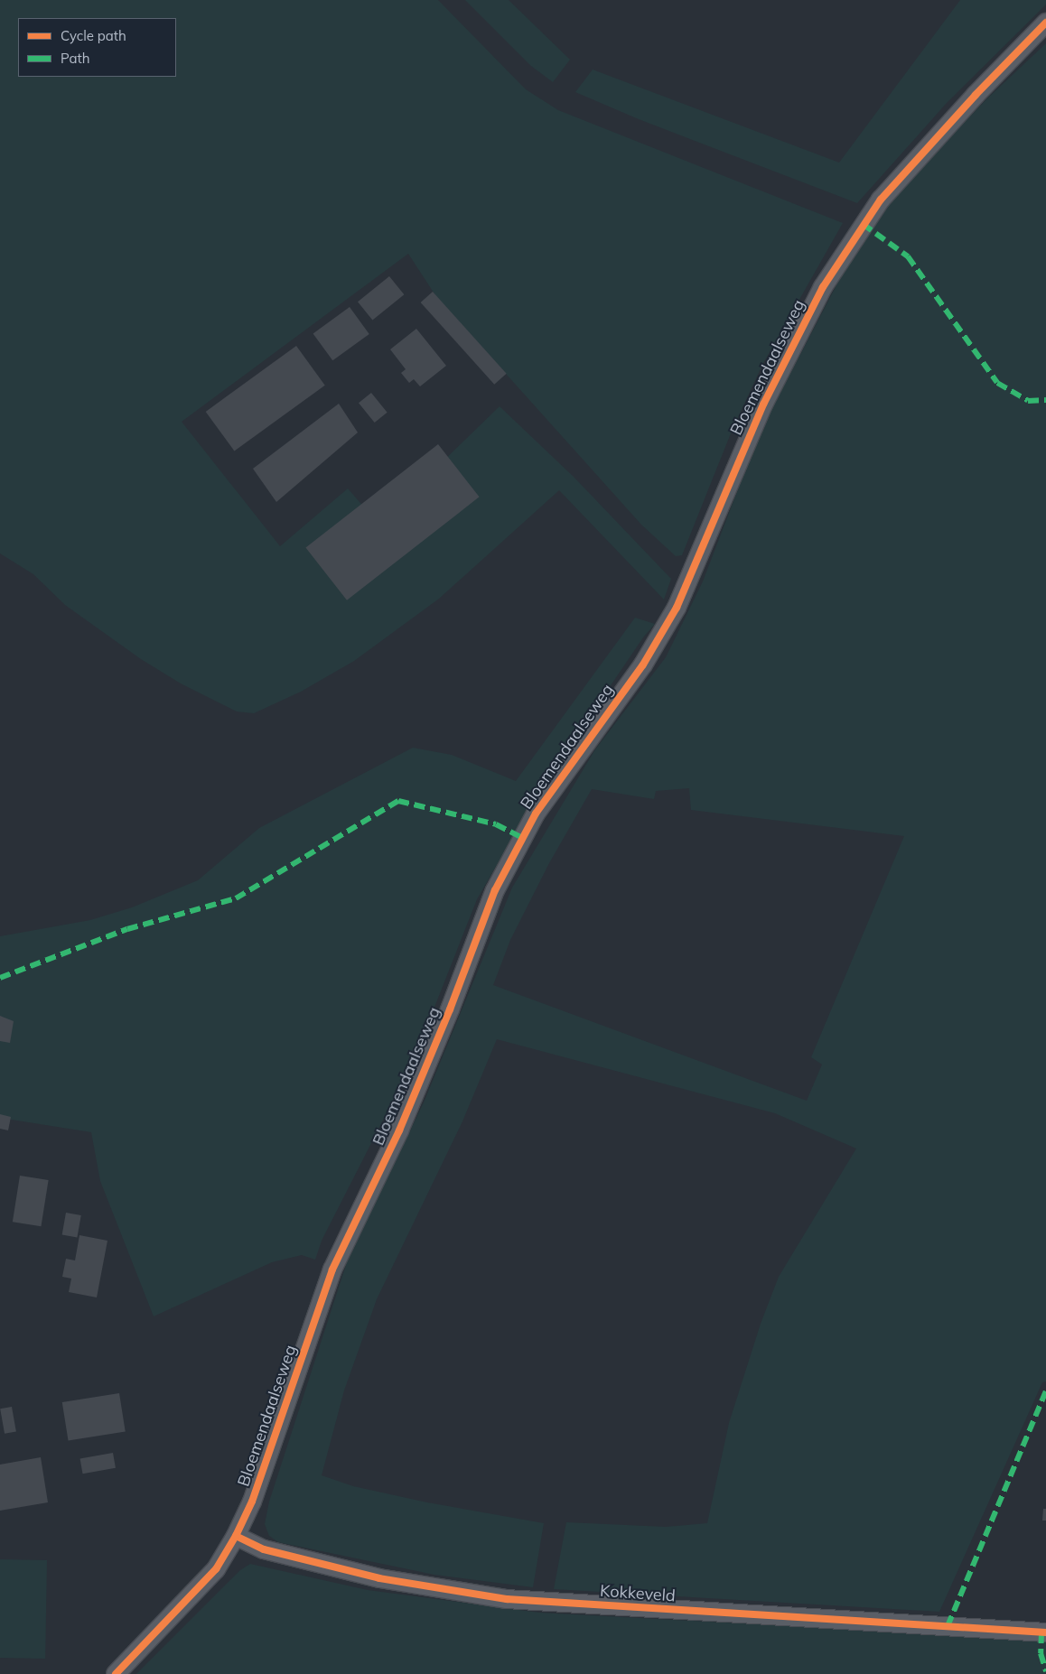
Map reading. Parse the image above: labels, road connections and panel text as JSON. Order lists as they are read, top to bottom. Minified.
{"streets":{"street":["Bloemendaalseweg","Kokkeveld"]},"crossings":[["Bloemendaalseweg","Kokkeveld"]],"legend":["Cycle path","Path"]}
